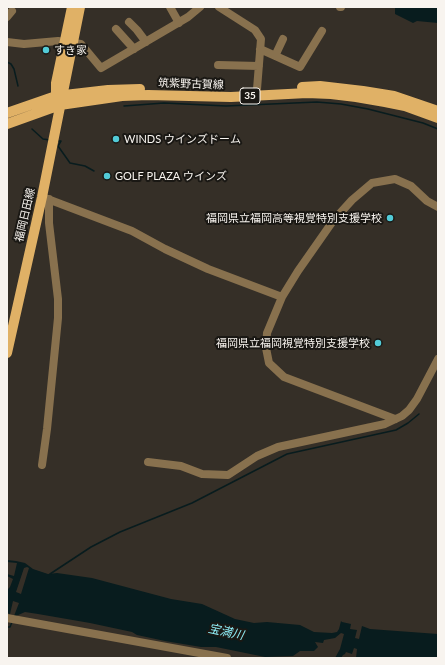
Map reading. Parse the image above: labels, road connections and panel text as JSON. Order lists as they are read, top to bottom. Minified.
{"streets":{"main road":["筑紫野古賀線","35","福岡日田線"]},"crossings":[["筑紫野古賀線","福岡日田線"]],"water":["宝満川"],"places":["すき家","WINDS ウインズドーム","GOLF PLAZA ウインズ","福岡県立福岡高等視覚特別支援学校","福岡県立福岡視覚特別支援学校"]}
